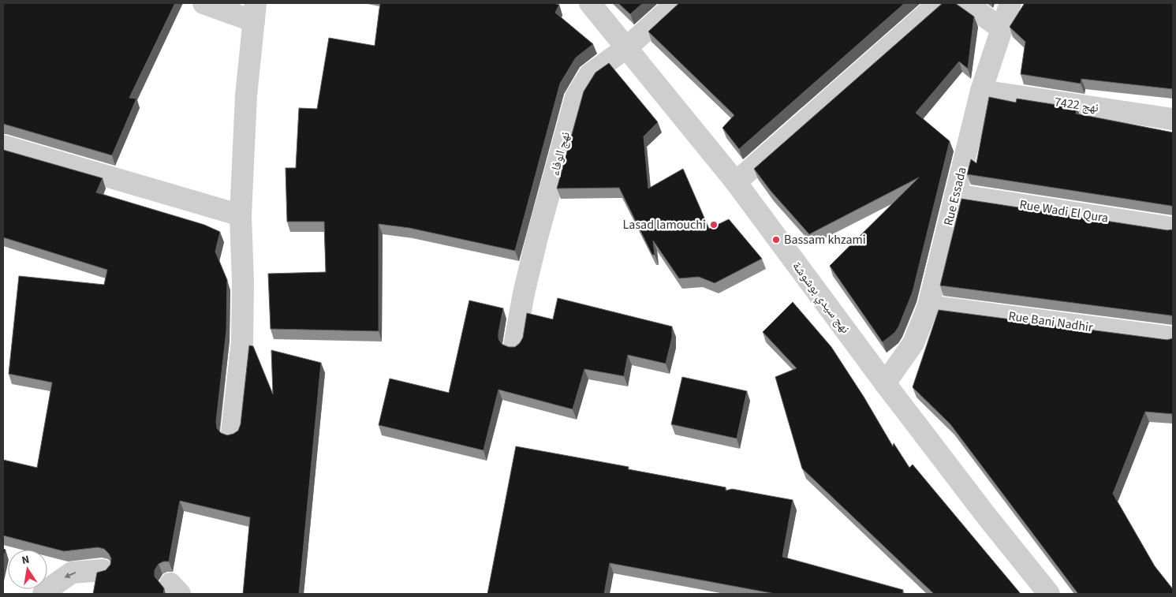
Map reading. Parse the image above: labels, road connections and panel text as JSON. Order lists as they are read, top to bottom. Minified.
{"streets":{"street":["نهج 7422","نهج الوفاء","Rue Essada","Rue Wadi El Qura","نهج سيدي بوشوشة","Rue Bani Nadhir"]},"crossings":[["نهج 7422","Rue Essada"],["نهج الوفاء","نهج سيدي بوشوشة"],["Rue Essada","Rue Wadi El Qura"],["Rue Essada","نهج سيدي بوشوشة"],["Rue Essada","Rue Bani Nadhir"]],"places":["Lasad lamouchi","Bassam khzami"],"north":"top"}
